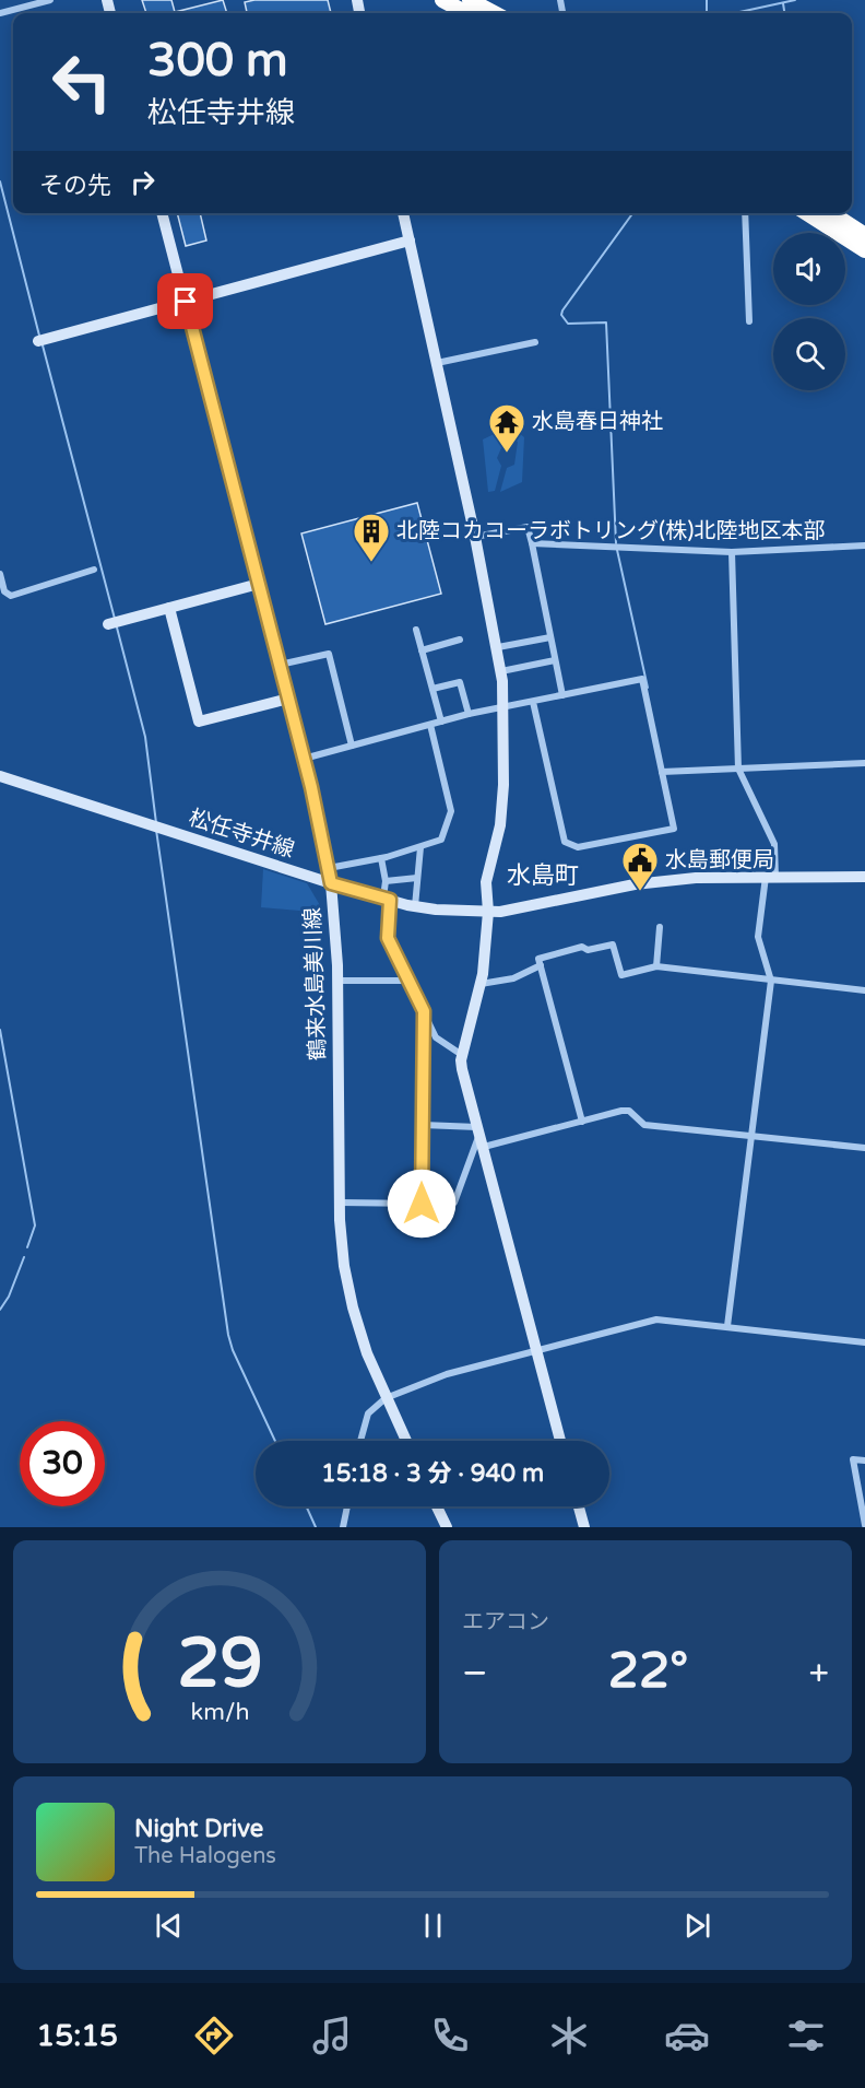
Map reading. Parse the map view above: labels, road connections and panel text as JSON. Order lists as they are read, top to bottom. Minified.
{"streets":{"main road":["松任寺井線","鶴来水島美川線"]},"crossings":[["松任寺井線","鶴来水島美川線"]],"districts":["水島町"],"places":{"temple":["水島春日神社"],"building":["北陸コカコーラボトリング(株)北陸地区本部"],"public building":["水島郵便局"]},"page":{"turn":["300 m","松任寺井線"],"then":"その先","limit":"30","trip":"15:18 · 3 分 · 940 m","tile":"エアコン","heat":["−","22°","+"],"song":["Night Drive","The Halogens"],"tabs":"15:15","gauge":["29","km/h"]}}
